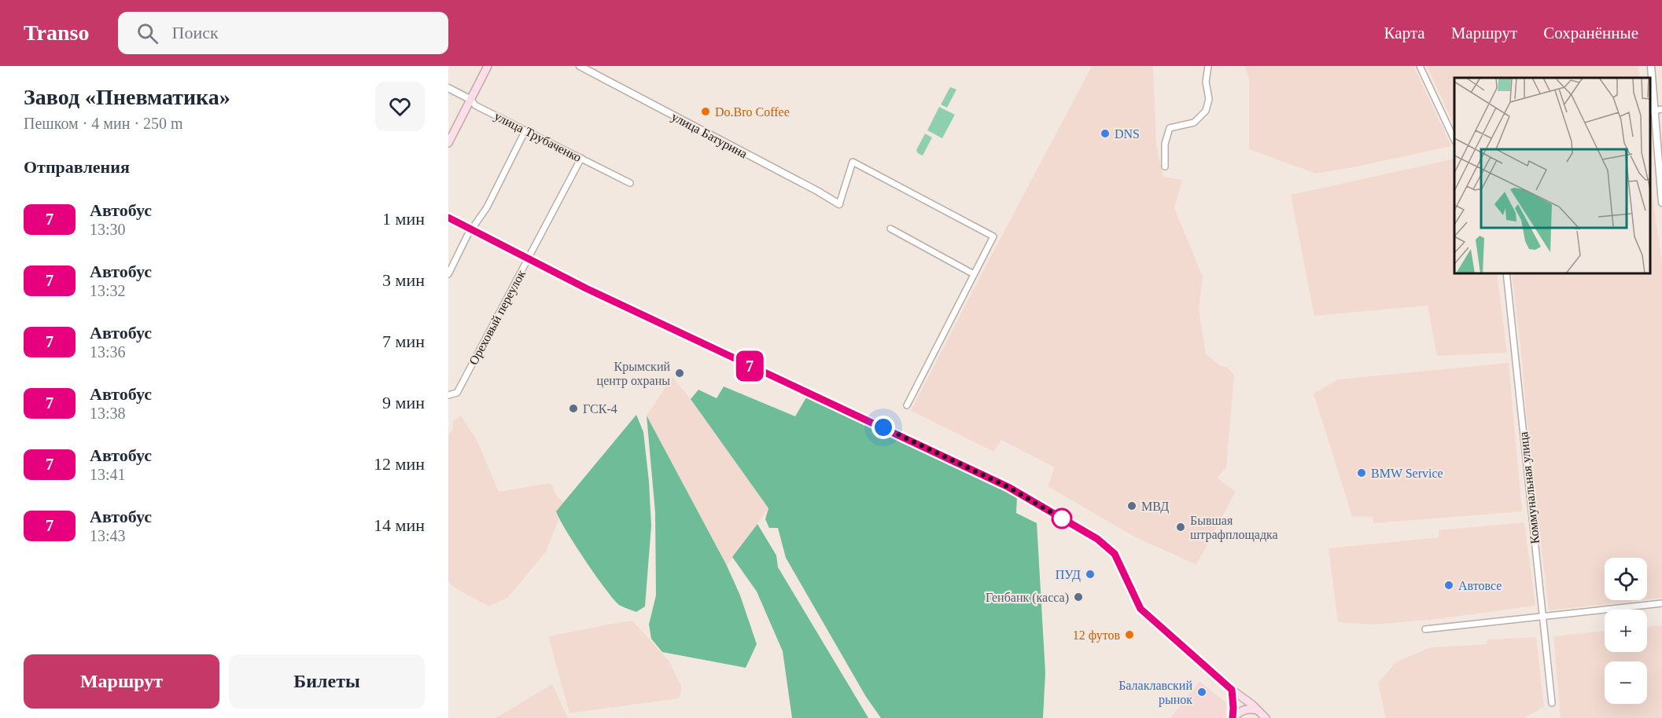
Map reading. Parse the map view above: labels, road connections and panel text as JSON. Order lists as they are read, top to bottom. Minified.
{"streets":{"street":["улица Батурина","улица Трубаченко","Ореховый переулок","Коммунальная улица"]},"crossings":[["улица Трубаченко","Ореховый переулок"]],"places":["Do.Bro Coffee","DNS","Крымский центр охраны","ГСК-4","BMW Service","МВД","Бывшая штрафплощадка","ПУД","Автовсе","Генбанк (касса)","12 футов","Балаклавский рынок"],"lines":["bus line 7"],"page":{"header":"Transo","search":"Поиск","nav":["Карта","Маршрут","Сохранённые"],"heading":[["Завод «Пневматика»","Пешком · 4 мин · 250 m"],"Отправления"],"on_map":"7","list":[{"mark":"7","name":"Автобус","note":"13:30","value":"1 мин"},{"mark":"7","name":"Автобус","note":"13:32","value":"3 мин"},{"mark":"7","name":"Автобус","note":"13:36","value":"7 мин"},{"mark":"7","name":"Автобус","note":"13:38","value":"9 мин"},{"mark":"7","name":"Автобус","note":"13:41","value":"12 мин"},{"mark":"7","name":"Автобус","note":"13:43","value":"14 мин"}],"map_buttons":["+","−"],"buttons":["Маршрут","Билеты"]}}
